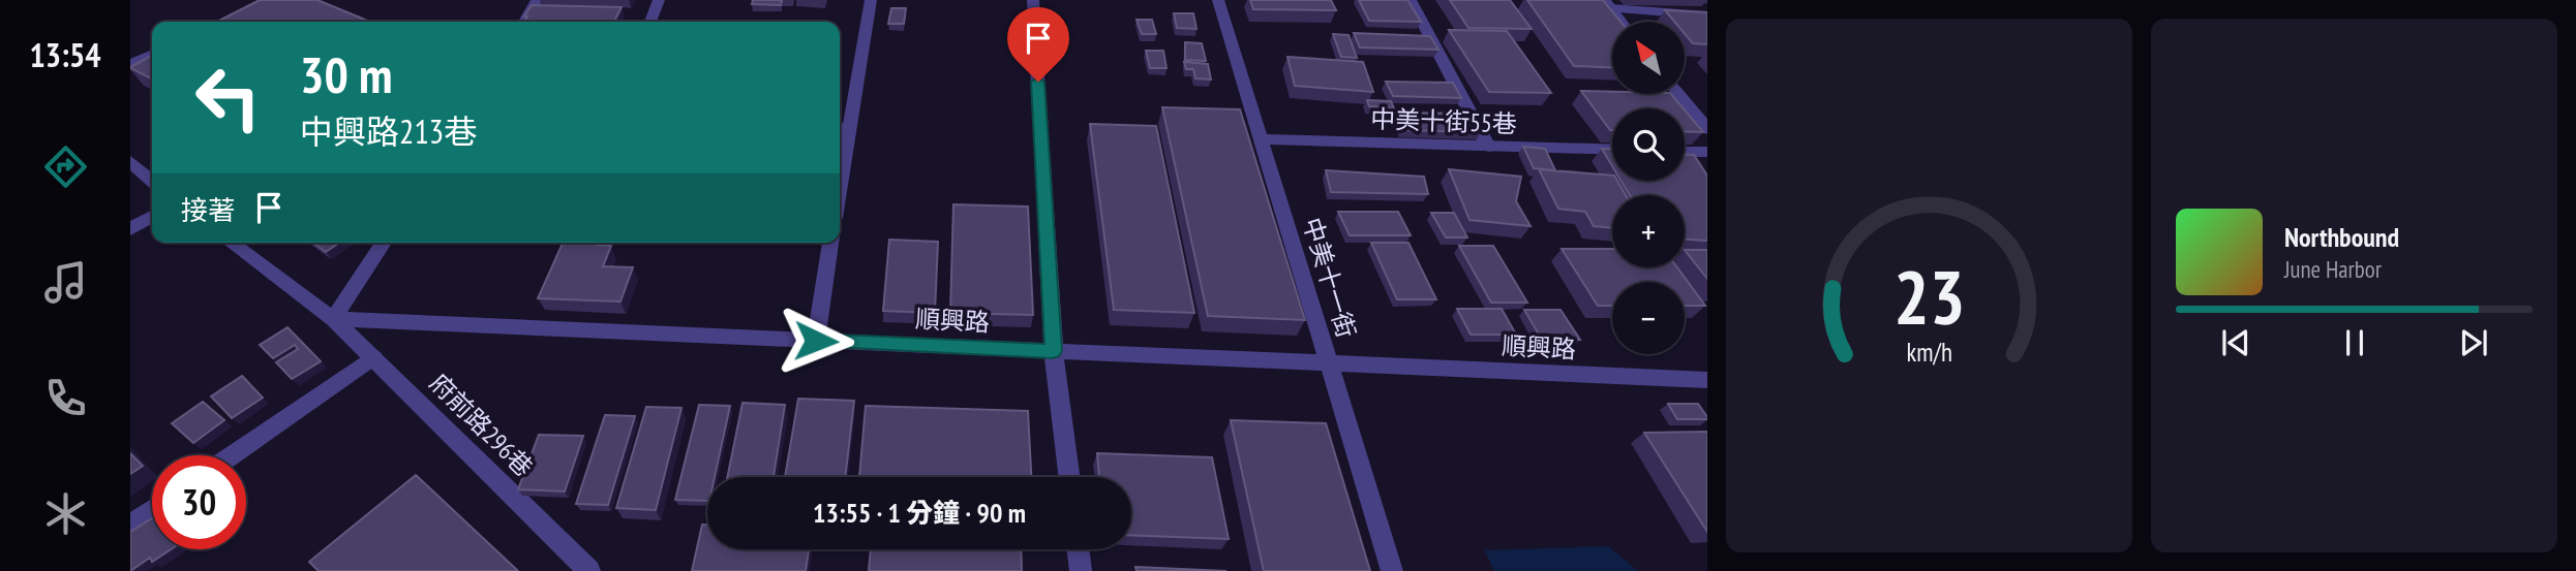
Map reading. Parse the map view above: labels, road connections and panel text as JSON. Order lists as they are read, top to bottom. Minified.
{"streets":{"street":["中美十街55巷","中美十一街","順興路","府前路296巷"]},"crossings":[["中美十街55巷","中美十一街"],["中美十一街","順興路"],["順興路","府前路296巷"]],"north":"top left","page":{"tabs":"13:54","map_buttons":["+","−"],"turn":["30 m","中興路213巷"],"then":"接著","song":["Northbound","June Harbor"],"limit":"30","trip":"13:55 · 1 分鐘 · 90 m","gauge":["23","km/h"]}}
